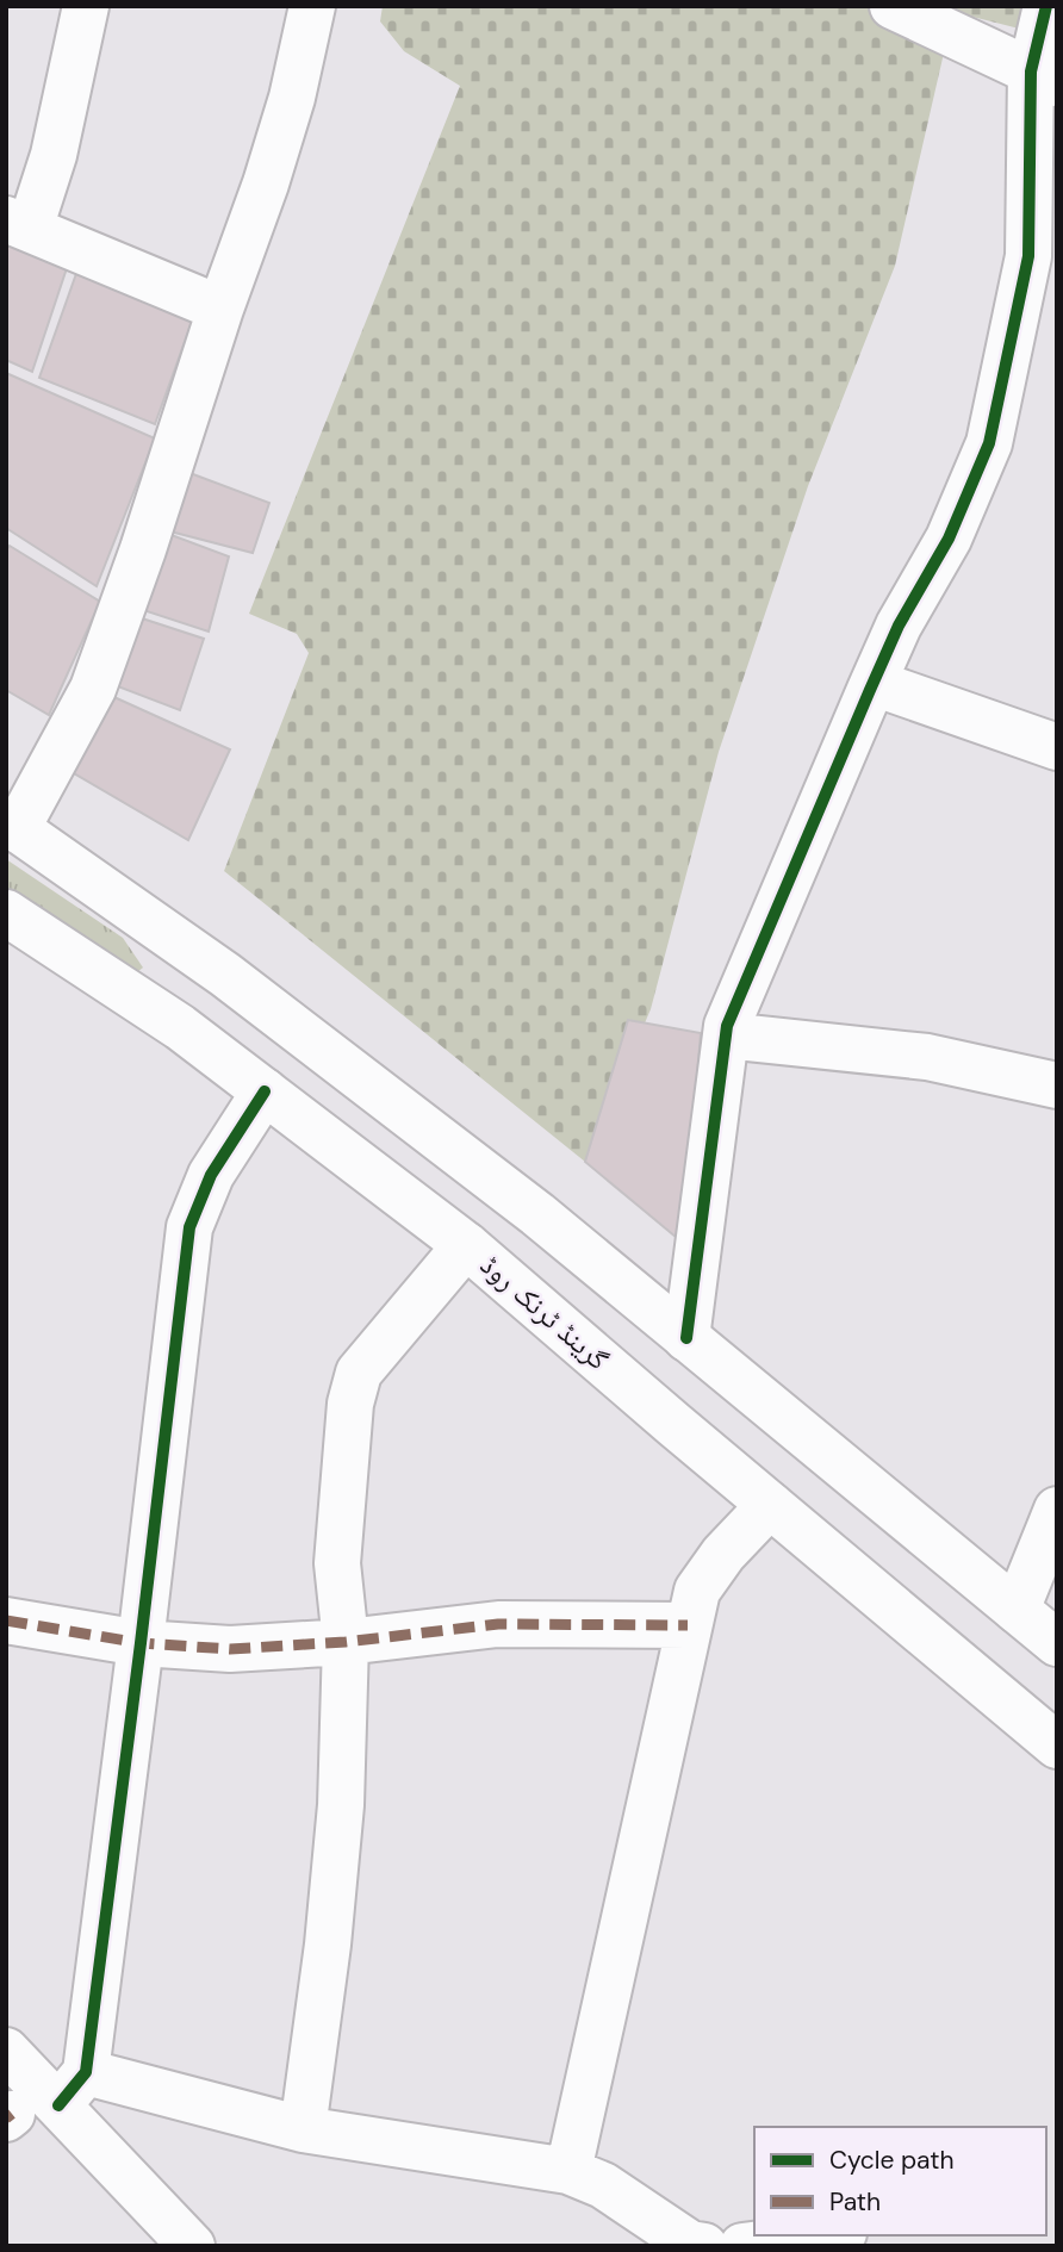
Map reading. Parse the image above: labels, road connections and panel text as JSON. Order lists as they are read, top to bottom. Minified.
{"streets":{"main road":["گرینڈ ٹرنک روڈ"]},"legend":["Cycle path","Path"]}
